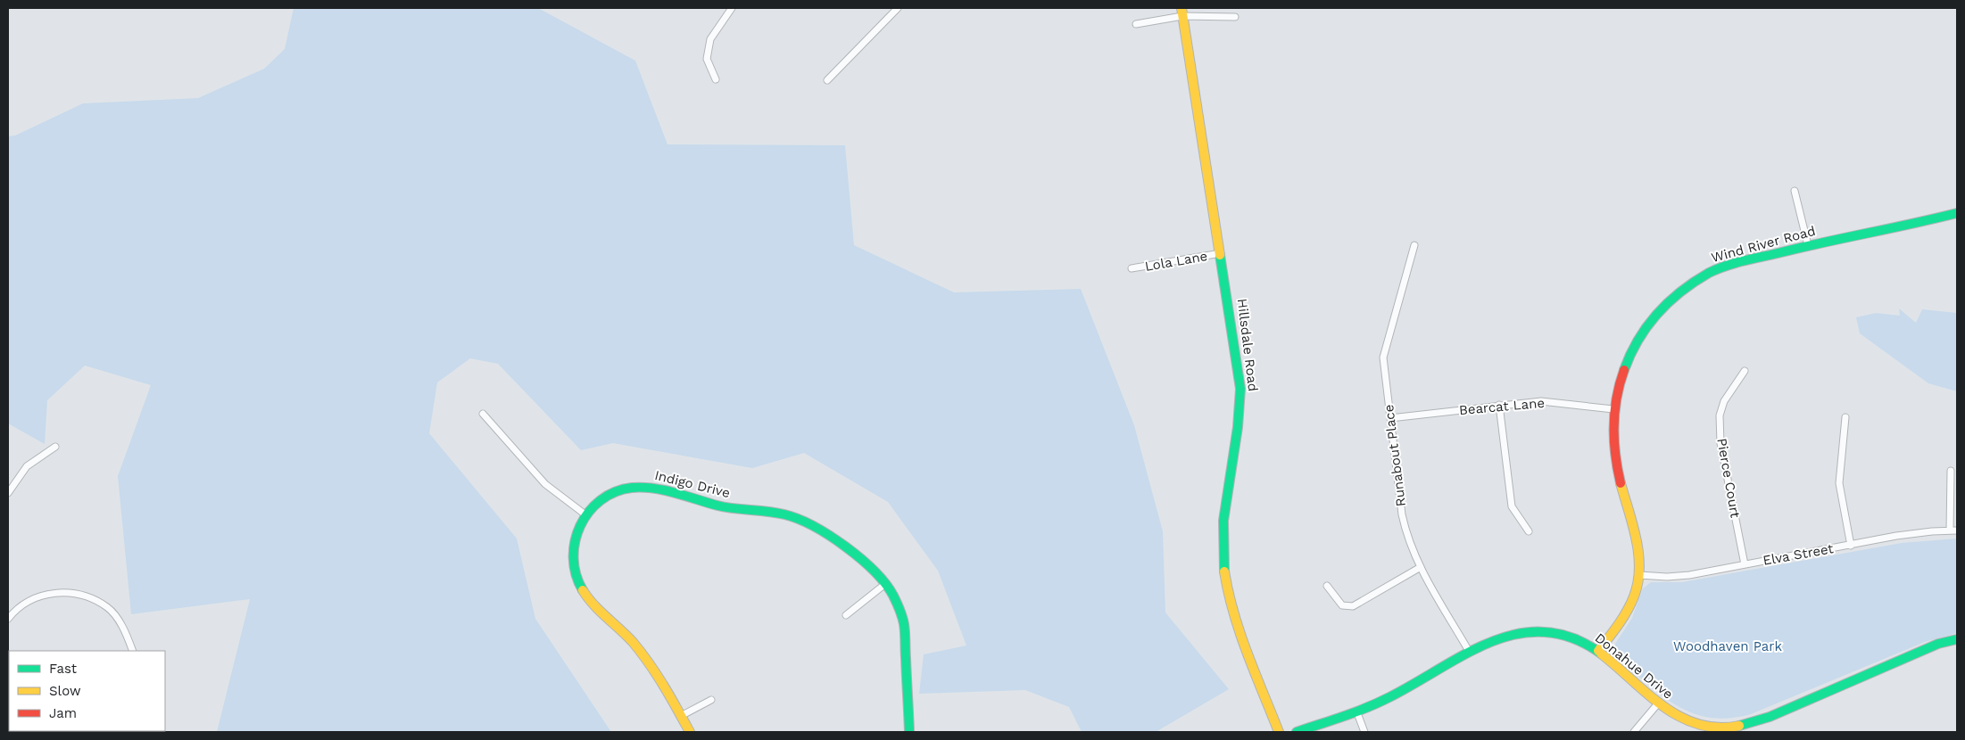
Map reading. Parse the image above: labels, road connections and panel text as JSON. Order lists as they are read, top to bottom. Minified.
{"streets":{"street":["Wind River Road","Lola Lane","Hillsdale Road","Bearcat Lane","Runabout Place","Pierce Court","Indigo Drive","Elva Street","Donahue Drive"]},"crossings":[["Wind River Road","Bearcat Lane"],["Wind River Road","Elva Street"],["Wind River Road","Donahue Drive"],["Lola Lane","Hillsdale Road"],["Bearcat Lane","Runabout Place"],["Runabout Place","Donahue Drive"],["Pierce Court","Elva Street"]],"parks":["Woodhaven Park"],"legend":["Fast","Slow","Jam"]}
